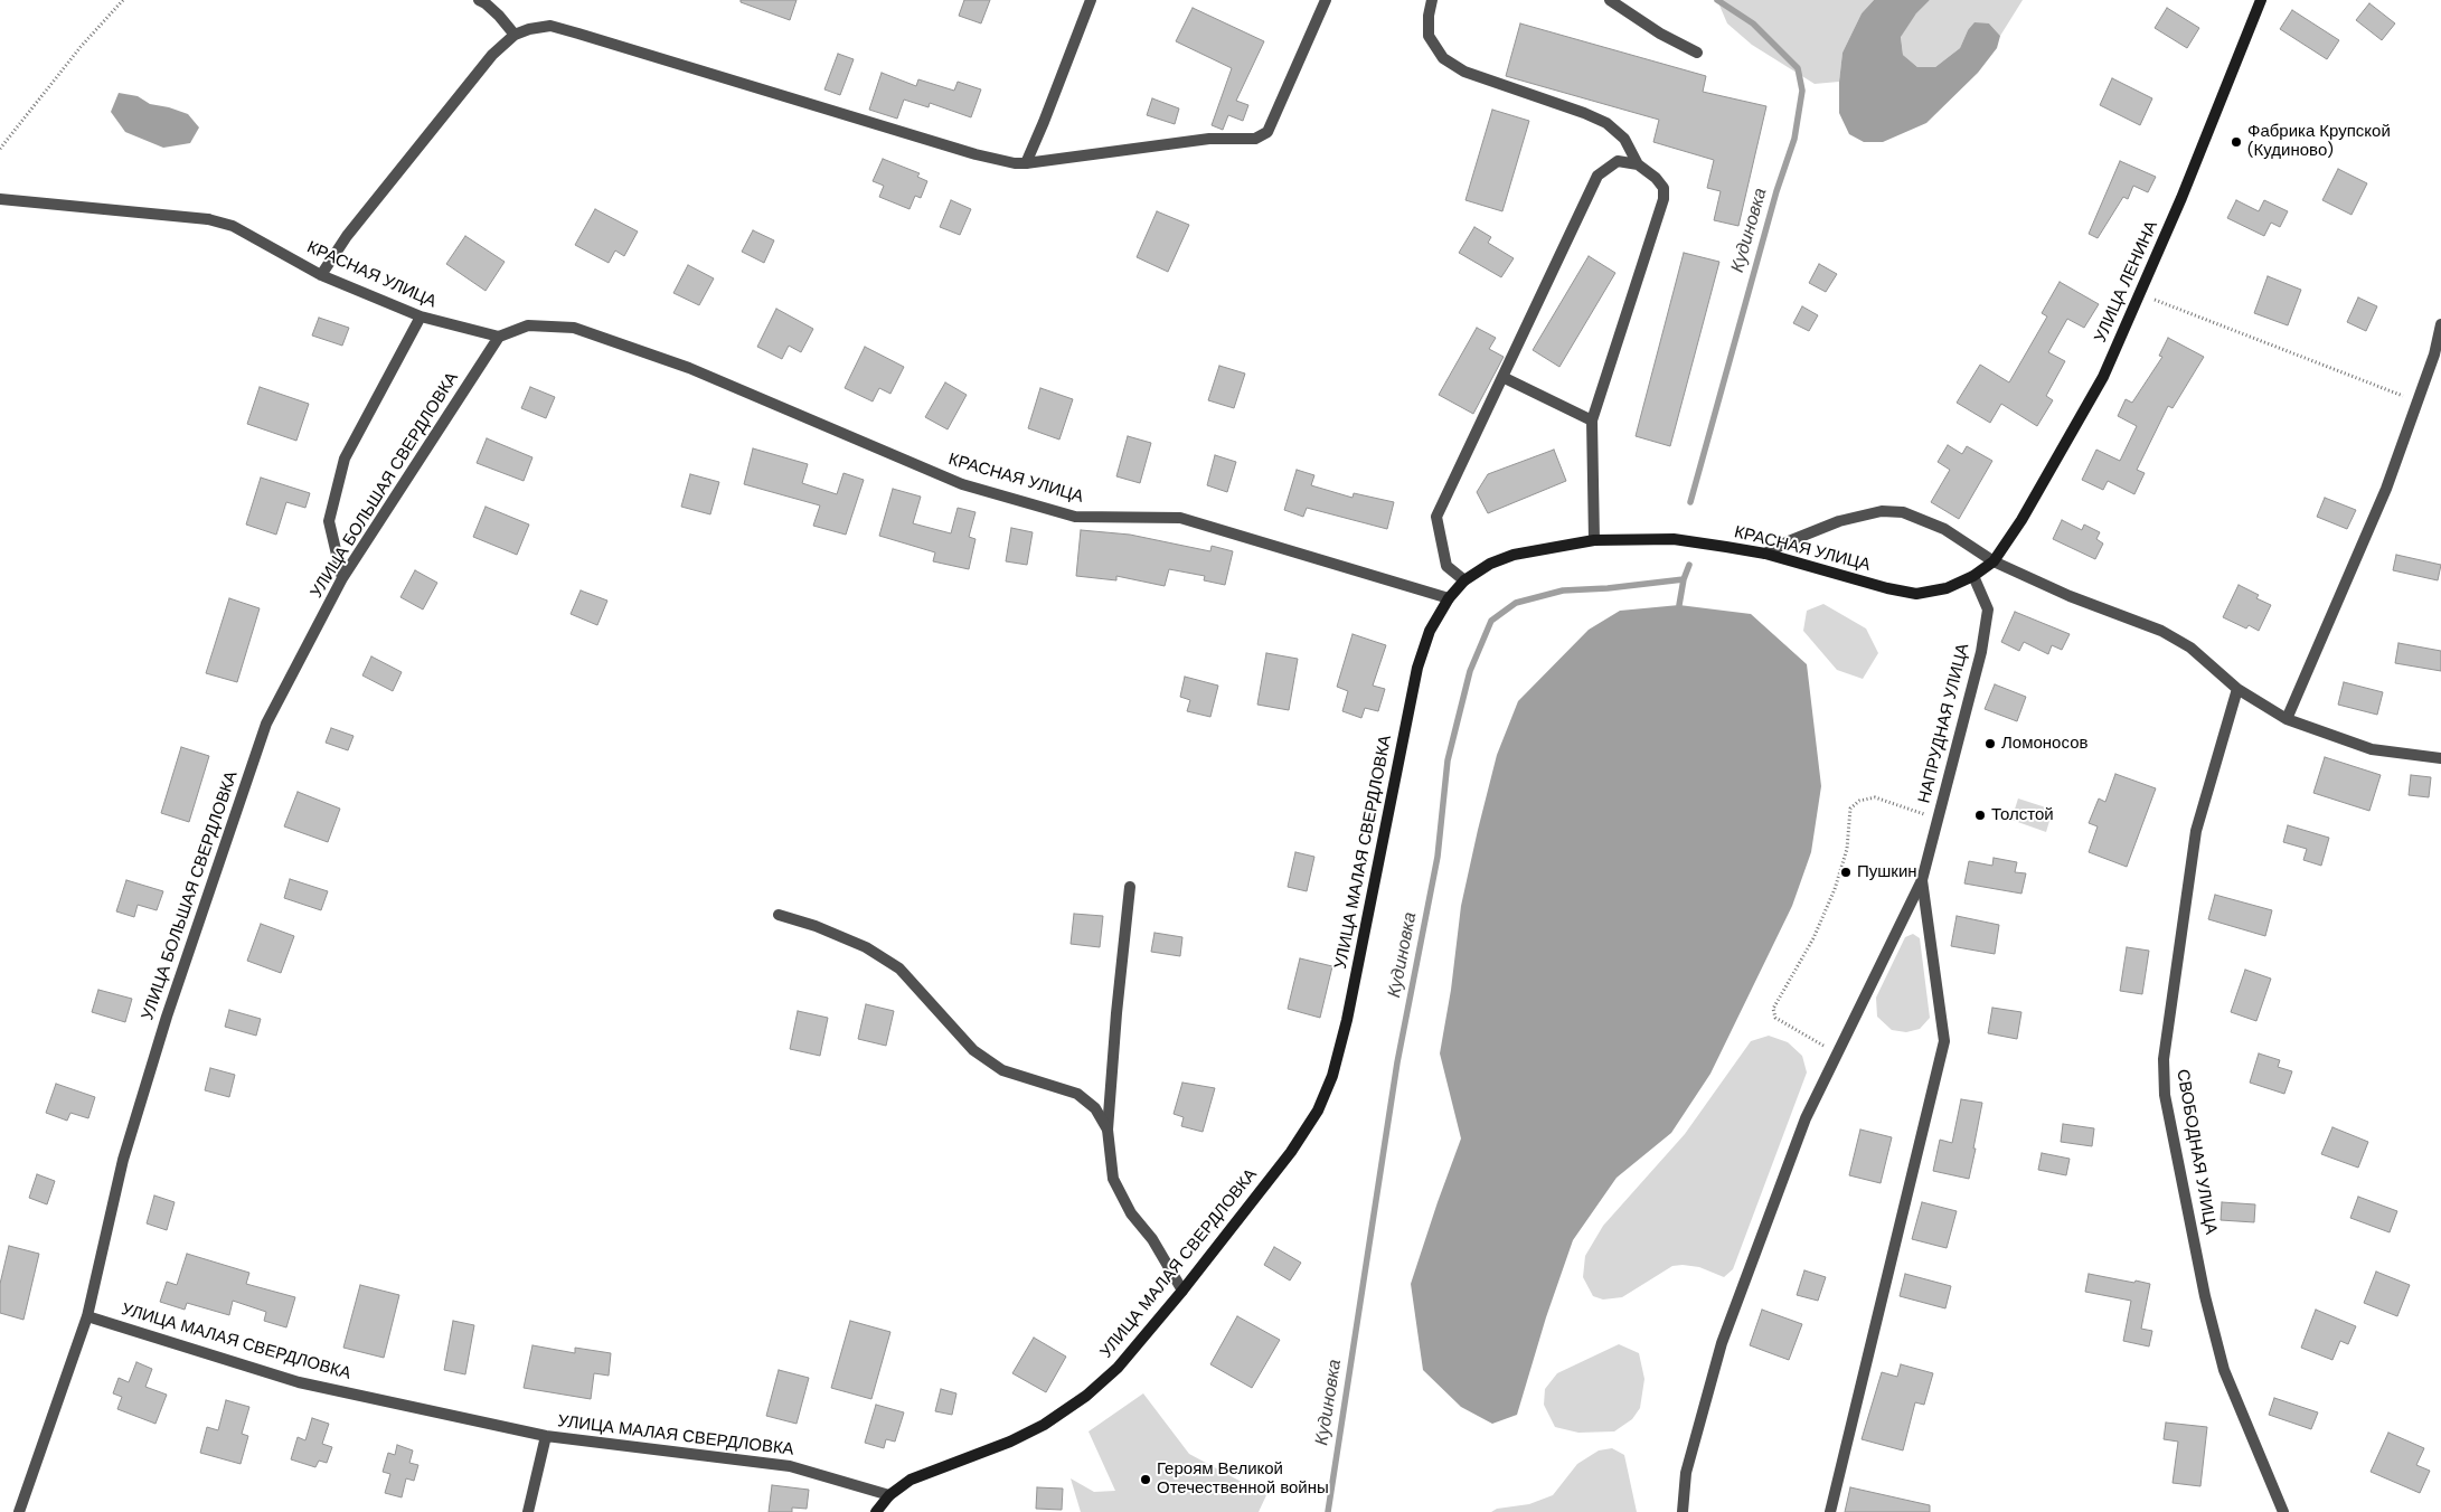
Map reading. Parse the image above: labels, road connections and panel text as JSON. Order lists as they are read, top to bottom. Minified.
{"streets":{"main road":["КРАСНАЯ УЛИЦА","УЛИЦА ЛЕНИНА","УЛИЦА МАЛАЯ СВЕРДЛОВКА"],"street":["УЛИЦА БОЛЬШАЯ СВЕРДЛОВКА","НАПРУДНАЯ УЛИЦА","СВОБОДНАЯ УЛИЦА"]},"crossings":[["КРАСНАЯ УЛИЦА","УЛИЦА ЛЕНИНА"],["КРАСНАЯ УЛИЦА","УЛИЦА БОЛЬШАЯ СВЕРДЛОВКА"],["КРАСНАЯ УЛИЦА","НАПРУДНАЯ УЛИЦА"],["КРАСНАЯ УЛИЦА","УЛИЦА МАЛАЯ СВЕРДЛОВКА"],["УЛИЦА БОЛЬШАЯ СВЕРДЛОВКА","УЛИЦА МАЛАЯ СВЕРДЛОВКА"]],"water":["Кудиновка"],"places":["Фабрика Крупской (Кудиново)","Ломоносов","Толстой","Пушкин","Героям Великой Отечественной войны"]}
